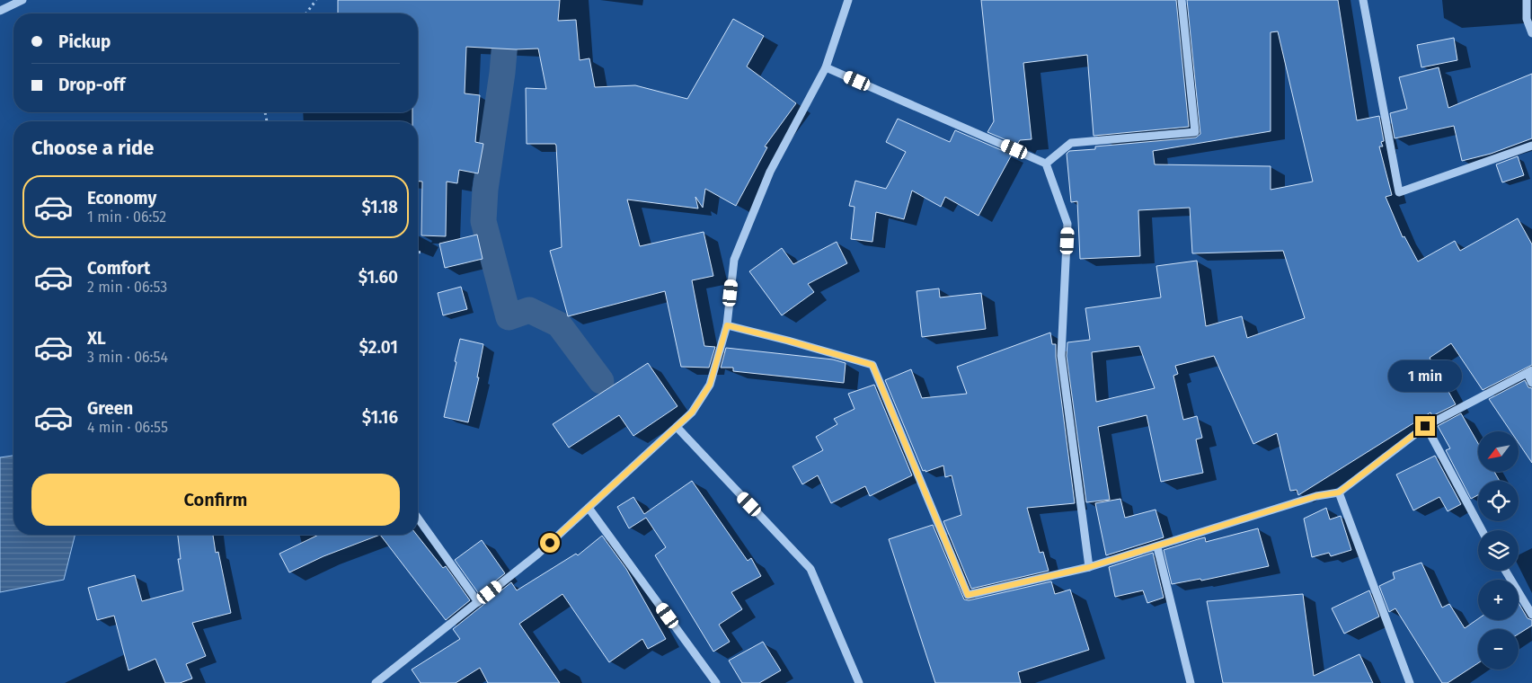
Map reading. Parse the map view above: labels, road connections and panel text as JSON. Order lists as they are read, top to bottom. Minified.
{"north":"bottom left","page":{"banner":["Pickup","Drop-off"],"heading":"Choose a ride","list":[{"name":"Economy","note":"1 min · 06:52","value":"$1.18"},{"name":"Comfort","note":"2 min · 06:53","value":"$1.60"},{"name":"XL","note":"3 min · 06:54","value":"$2.01"},{"name":"Green","note":"4 min · 06:55","value":"$1.16"}],"bubble":"1 min","map_buttons":["+","−"],"buttons":"Confirm"}}
